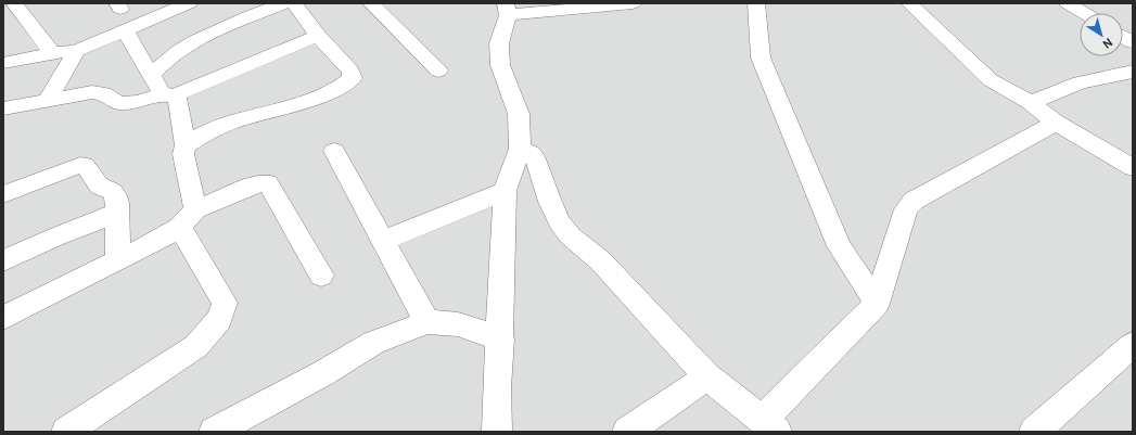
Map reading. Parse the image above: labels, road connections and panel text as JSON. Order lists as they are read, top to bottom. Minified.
{"north":"bottom right"}
